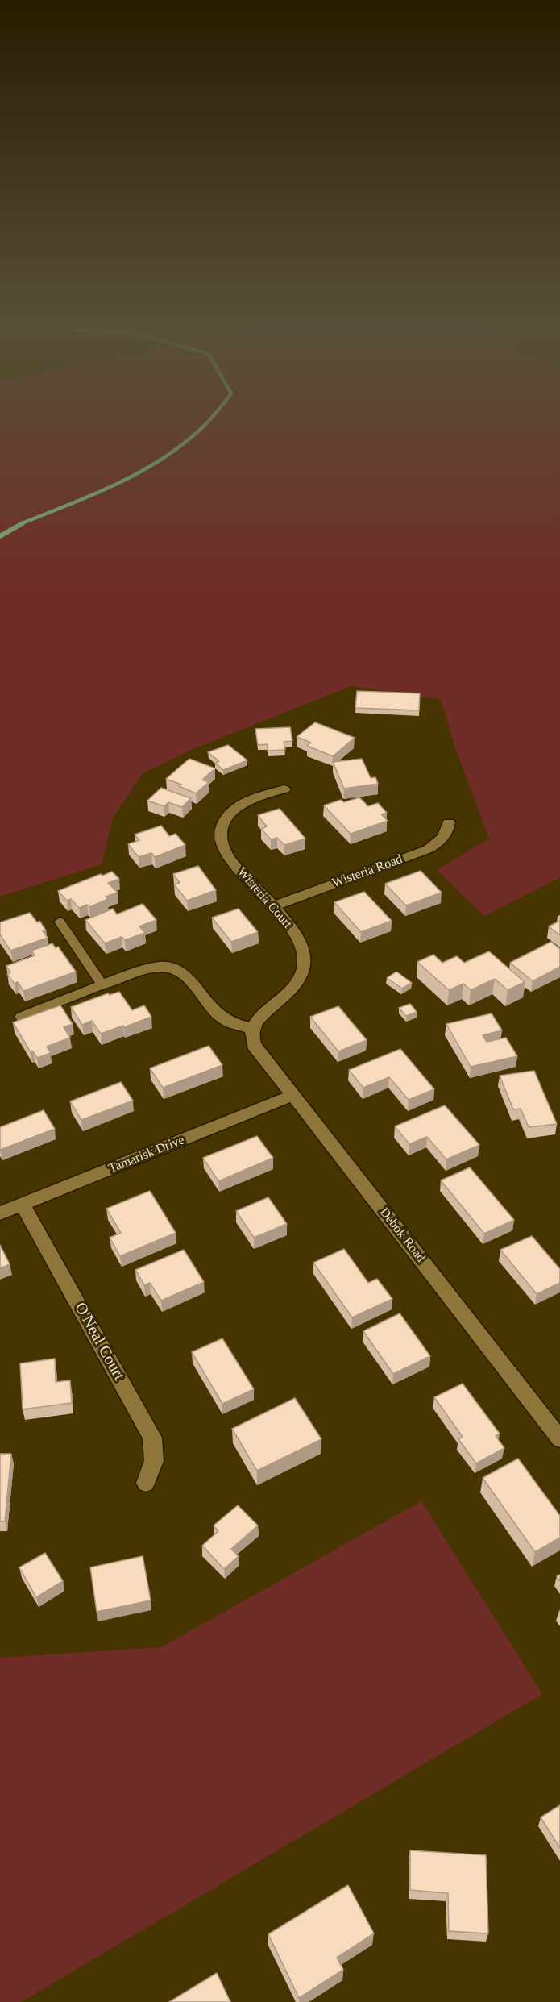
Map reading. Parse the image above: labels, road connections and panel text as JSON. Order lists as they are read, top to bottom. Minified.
{"streets":{"street":["Wisteria Road","Wisteria Court","Tamarisk Drive","Debok Road","O'Neal Court"]},"crossings":[["Wisteria Road","Wisteria Court"],["Wisteria Court","Debok Road"],["Tamarisk Drive","Debok Road"],["Tamarisk Drive","O'Neal Court"]]}
